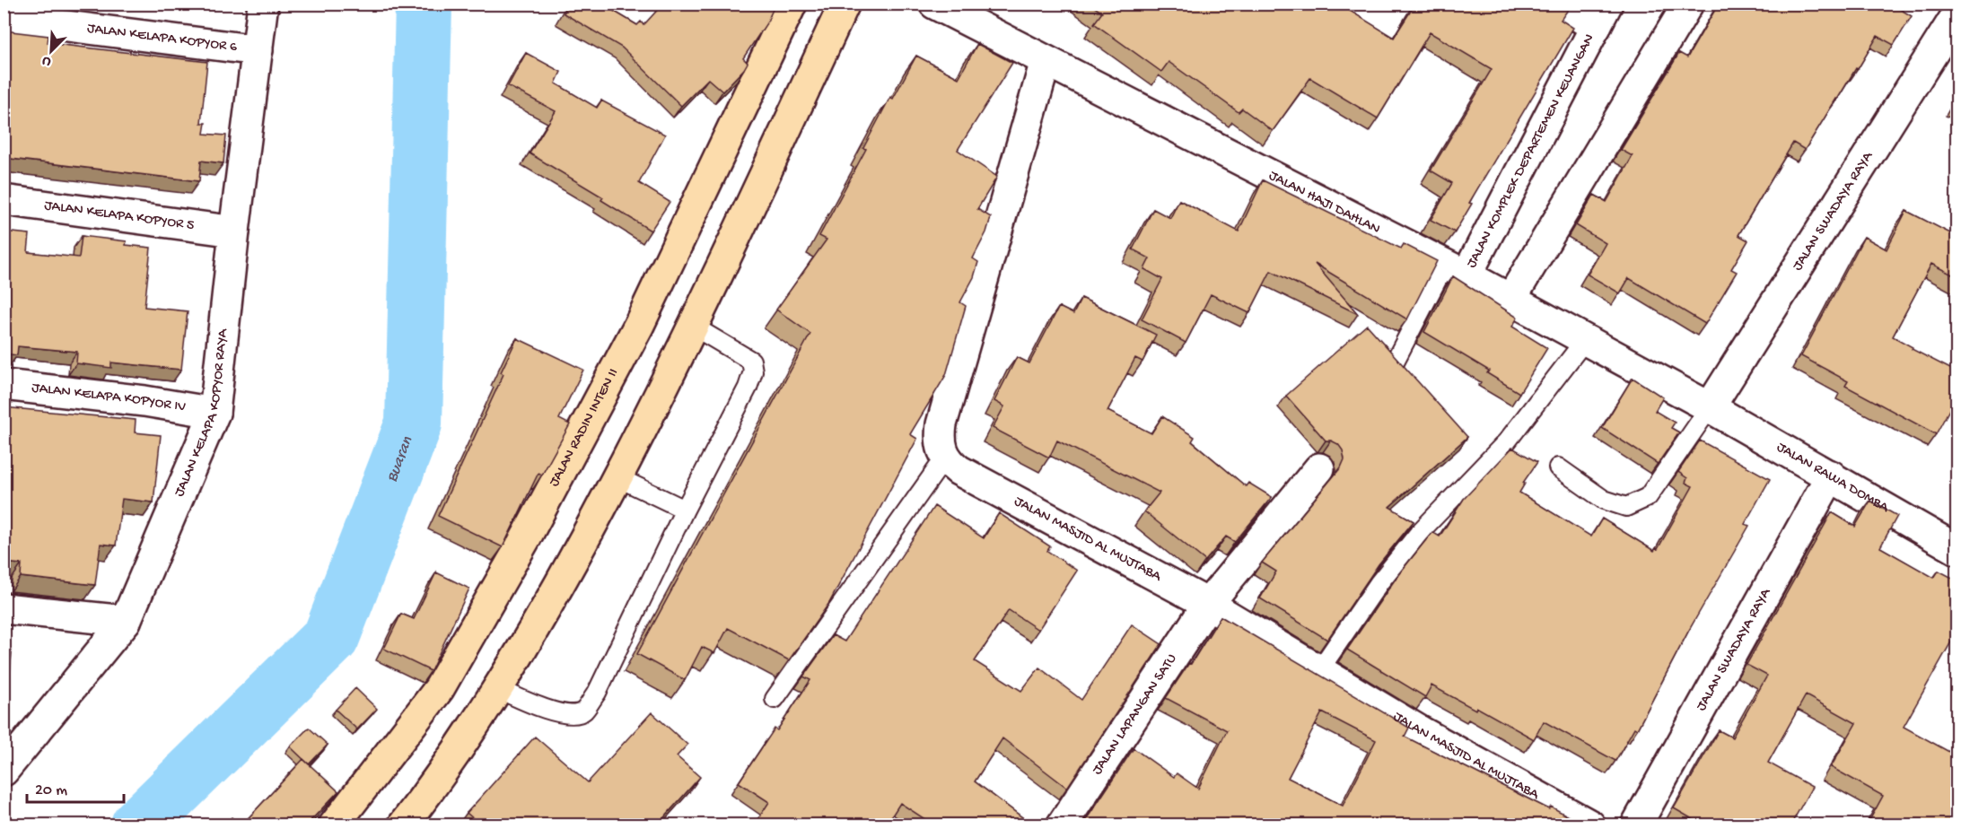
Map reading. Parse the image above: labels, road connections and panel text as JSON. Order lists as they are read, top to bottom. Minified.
{"streets":{"main road":["JALAN RADIN INTEN II"],"street":["JALAN KELAPA KOPYOR 6","JALAN KOMPLEK DEPARTEMEN KEUANGAN","JALAN HAJI DAHLAN","JALAN SWADAYA RAYA","JALAN KELAPA KOPYOR 5","JALAN KELAPA KOPYOR IV","JALAN KELAPA KOPYOR RAYA","JALAN RAWA DOMBA","JALAN MASJID AL MUJTABA","JALAN LAPANGAN SATU"]},"crossings":[["JALAN KELAPA KOPYOR 6","JALAN KELAPA KOPYOR RAYA"],["JALAN KOMPLEK DEPARTEMEN KEUANGAN","JALAN HAJI DAHLAN"],["JALAN HAJI DAHLAN","JALAN SWADAYA RAYA"],["JALAN HAJI DAHLAN","JALAN RAWA DOMBA"],["JALAN SWADAYA RAYA","JALAN RAWA DOMBA"],["JALAN KELAPA KOPYOR 5","JALAN KELAPA KOPYOR RAYA"],["JALAN KELAPA KOPYOR IV","JALAN KELAPA KOPYOR RAYA"],["JALAN MASJID AL MUJTABA","JALAN LAPANGAN SATU"]],"water":["Buaran"],"scale_bar":"20 m","north":"bottom left"}
